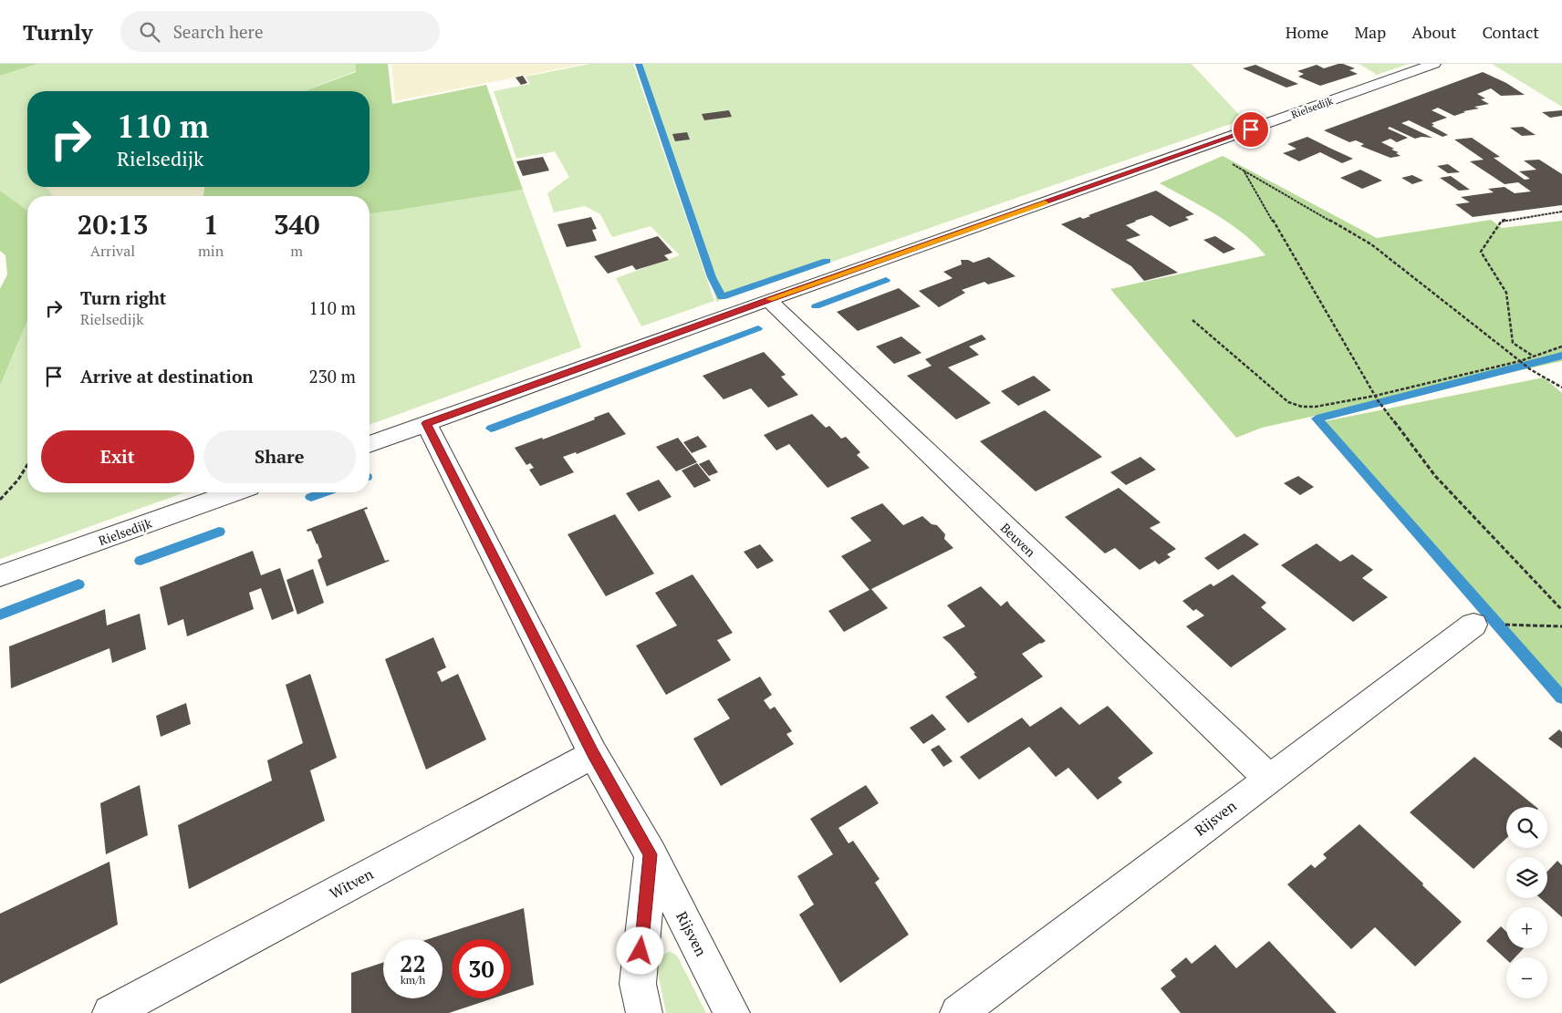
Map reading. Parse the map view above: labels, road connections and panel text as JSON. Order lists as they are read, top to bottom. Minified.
{"streets":{"street":["Rielsedijk","Beuven","Rijsven","Witven"]},"crossings":[["Rielsedijk","Beuven"],["Rielsedijk","Rijsven"],["Beuven","Rijsven"],["Rijsven","Witven"]],"page":{"header":"Turnly","search":"Search here","nav":["Home","Map","About","Contact"],"turn":["110 m","Rielsedijk"],"eta":["20:13","Arrival","1","min","340","m"],"list":[{"name":"Turn right","note":"Rielsedijk","value":"110 m"},{"name":"Arrive at destination","value":"230 m"}],"buttons":["Exit","Share"],"map_buttons":["+","−"],"speed":"22 km/h","limit":"30"}}
